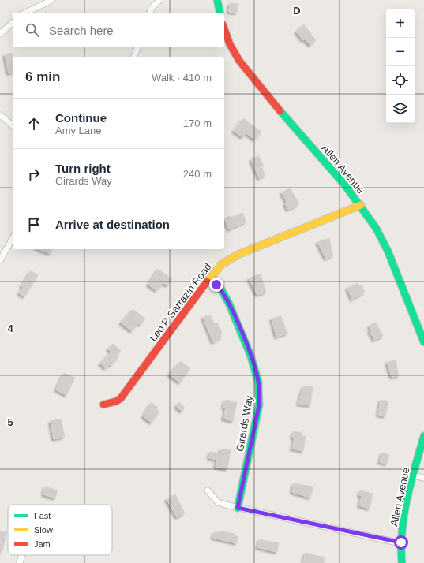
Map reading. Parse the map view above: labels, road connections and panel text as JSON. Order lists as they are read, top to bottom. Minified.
{"streets":{"street":["Allen Avenue","Leo P Sarrazin Road","Girards Way"]},"crossings":[["Allen Avenue","Leo P Sarrazin Road"],["Leo P Sarrazin Road","Girards Way"]],"legend":["Fast","Slow","Jam"],"page":{"map_buttons":["+","−"],"search":"Search here","heading":["6 min","Walk · 410 m"],"list":[["Continue","Amy Lane","170 m"],["Turn right","Girards Way","240 m"],"Arrive at destination"]},"grid":{"columns":["D"],"rows":["4","5"]}}
